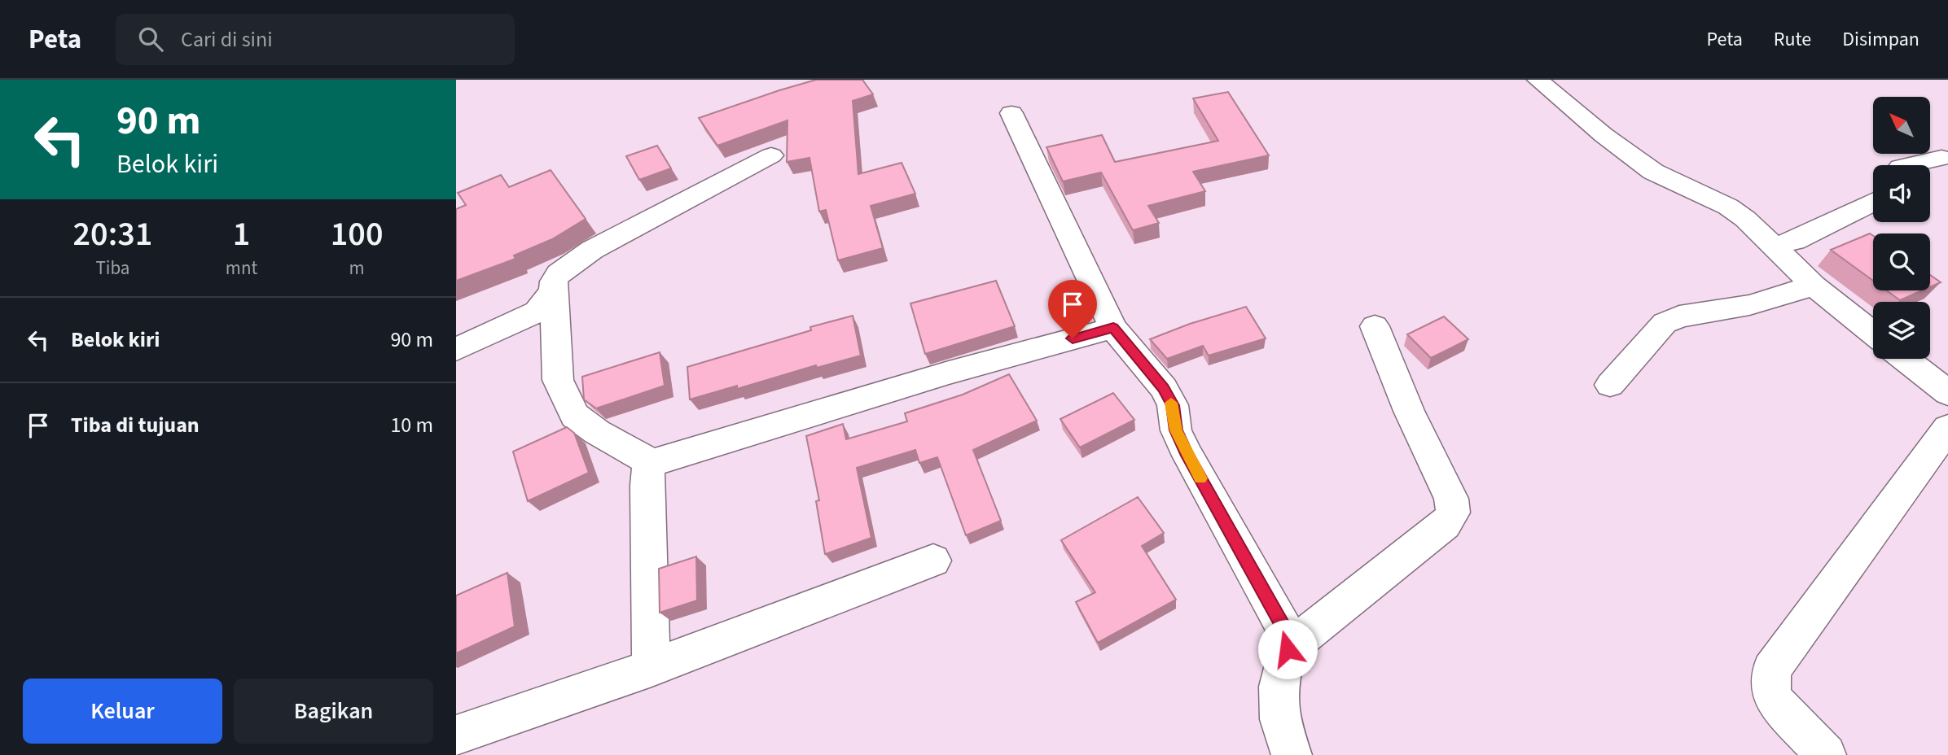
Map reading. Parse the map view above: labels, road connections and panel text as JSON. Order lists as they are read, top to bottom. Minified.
{"north":"top left","page":{"header":"Peta","search":"Cari di sini","nav":["Peta","Rute","Disimpan"],"turn":["90 m","Belok kiri"],"eta":["20:31","Tiba","1","mnt","100","m"],"list":[{"name":"Belok kiri","value":"90 m"},{"name":"Tiba di tujuan","value":"10 m"}],"buttons":["Keluar","Bagikan"]}}
